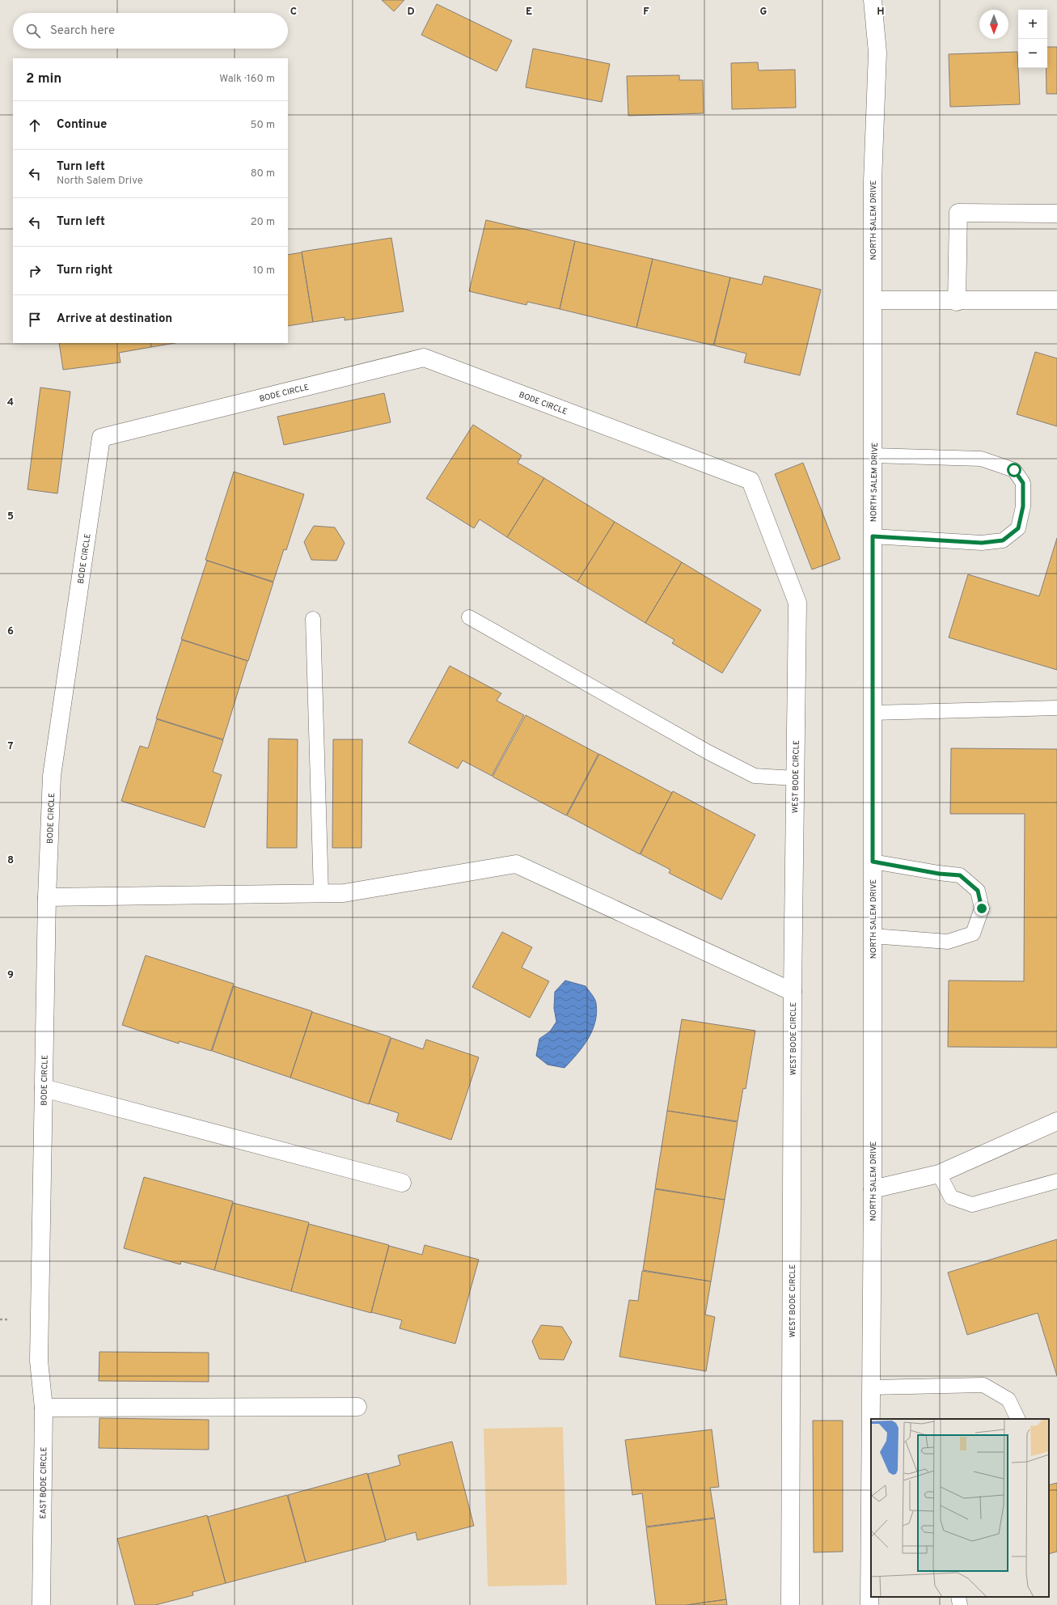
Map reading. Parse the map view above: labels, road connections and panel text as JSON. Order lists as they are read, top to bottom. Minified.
{"streets":{"street":["NORTH SALEM DRIVE","BODE CIRCLE","WEST BODE CIRCLE","EAST BODE CIRCLE"]},"crossings":[["BODE CIRCLE","WEST BODE CIRCLE"],["BODE CIRCLE","EAST BODE CIRCLE"]],"north":"bottom","page":{"map_buttons":["+","−"],"search":"Search here","heading":["2 min","Walk · 160 m"],"list":[["Continue","50 m"],["Turn left","North Salem Drive","80 m"],["Turn left","20 m"],["Turn right","10 m"],"Arrive at destination"]},"grid":{"columns":["C","D","E","F","G","H"],"rows":["4","5","6","7","8","9"]}}
